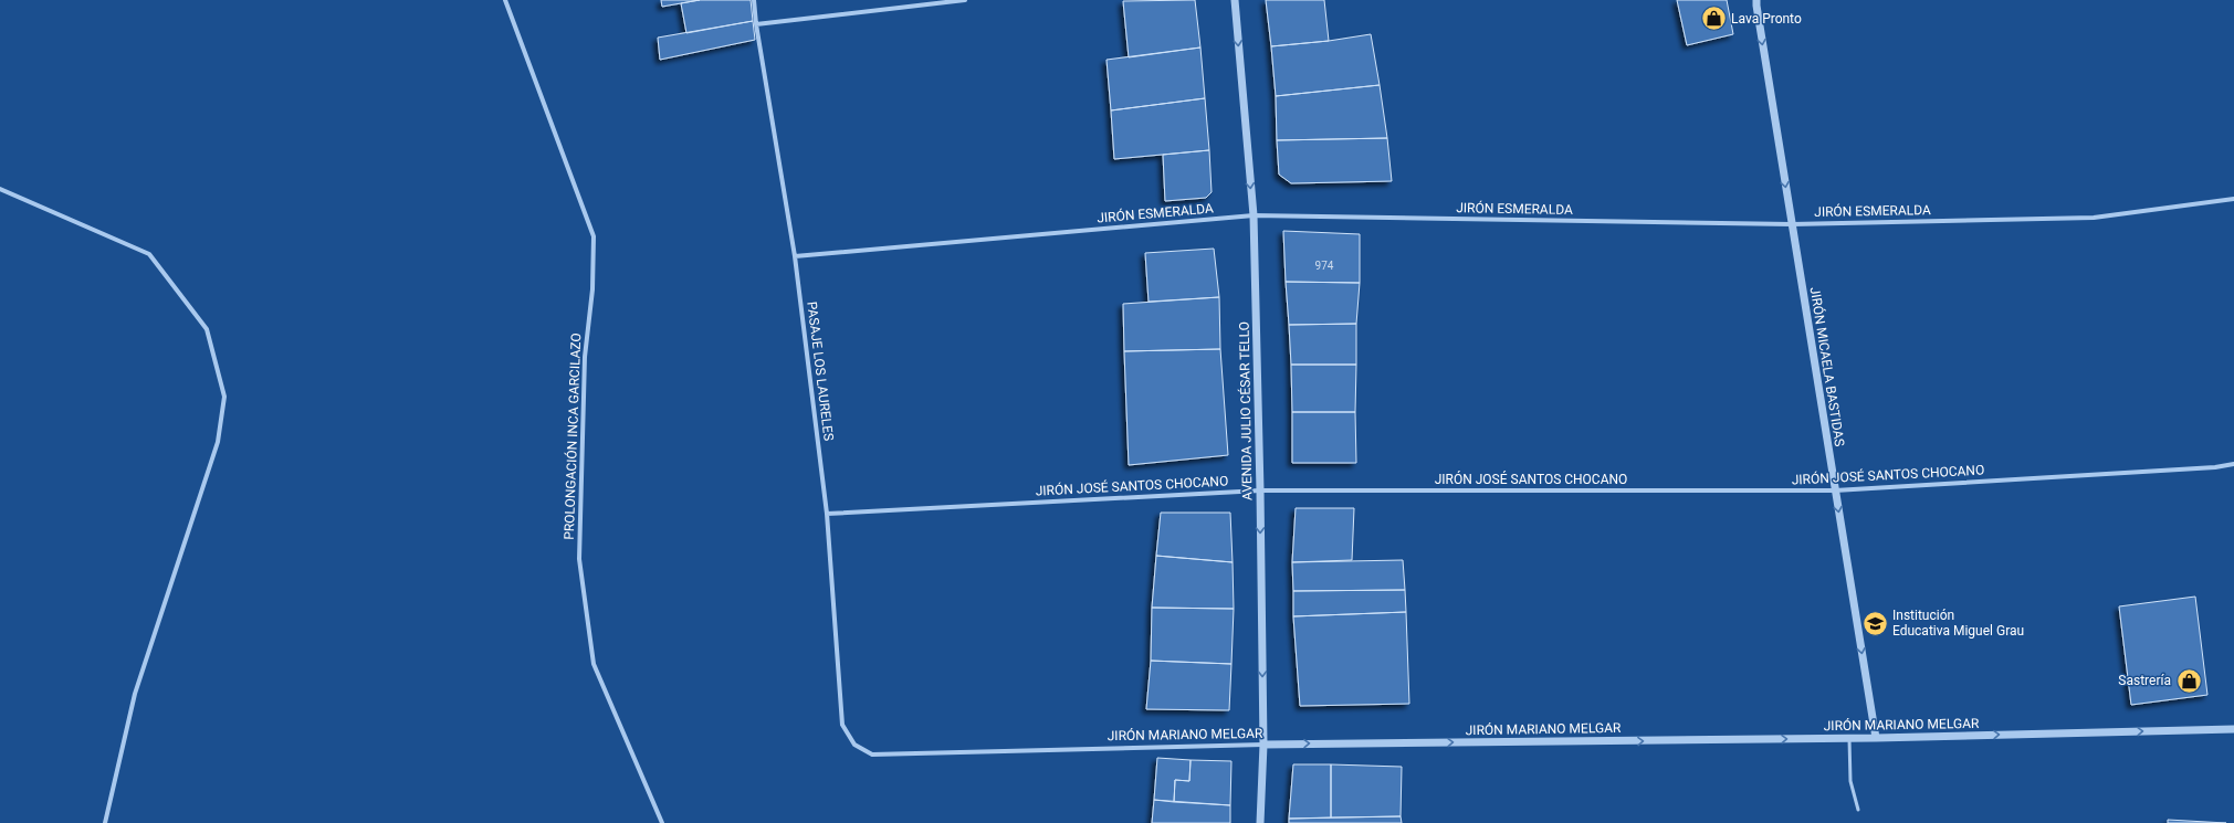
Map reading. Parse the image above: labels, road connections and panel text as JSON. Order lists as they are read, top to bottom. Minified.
{"streets":{"street":["JIRÓN ESMERALDA","JIRÓN MICAELA BASTIDAS","PASAJE LOS LAURELES","AVENIDA JULIO CÉSAR TELLO","PROLONGACIÓN INCA GARCILAZO","JIRÓN JOSÉ SANTOS CHOCANO","JIRÓN MARIANO MELGAR"]},"crossings":[["JIRÓN ESMERALDA","JIRÓN MICAELA BASTIDAS"],["JIRÓN ESMERALDA","PASAJE LOS LAURELES"],["JIRÓN ESMERALDA","AVENIDA JULIO CÉSAR TELLO"],["JIRÓN MICAELA BASTIDAS","JIRÓN JOSÉ SANTOS CHOCANO"],["JIRÓN MICAELA BASTIDAS","JIRÓN MARIANO MELGAR"],["PASAJE LOS LAURELES","JIRÓN JOSÉ SANTOS CHOCANO"],["PASAJE LOS LAURELES","JIRÓN MARIANO MELGAR"],["AVENIDA JULIO CÉSAR TELLO","JIRÓN JOSÉ SANTOS CHOCANO"],["AVENIDA JULIO CÉSAR TELLO","JIRÓN MARIANO MELGAR"]],"one_way":["JIRÓN MICAELA BASTIDAS","AVENIDA JULIO CÉSAR TELLO","JIRÓN MARIANO MELGAR"],"places":{"shop":["Lava Pronto","Sastrería"],"school or university":["Institución Educativa Miguel Grau"]},"house_numbers":["974"]}
